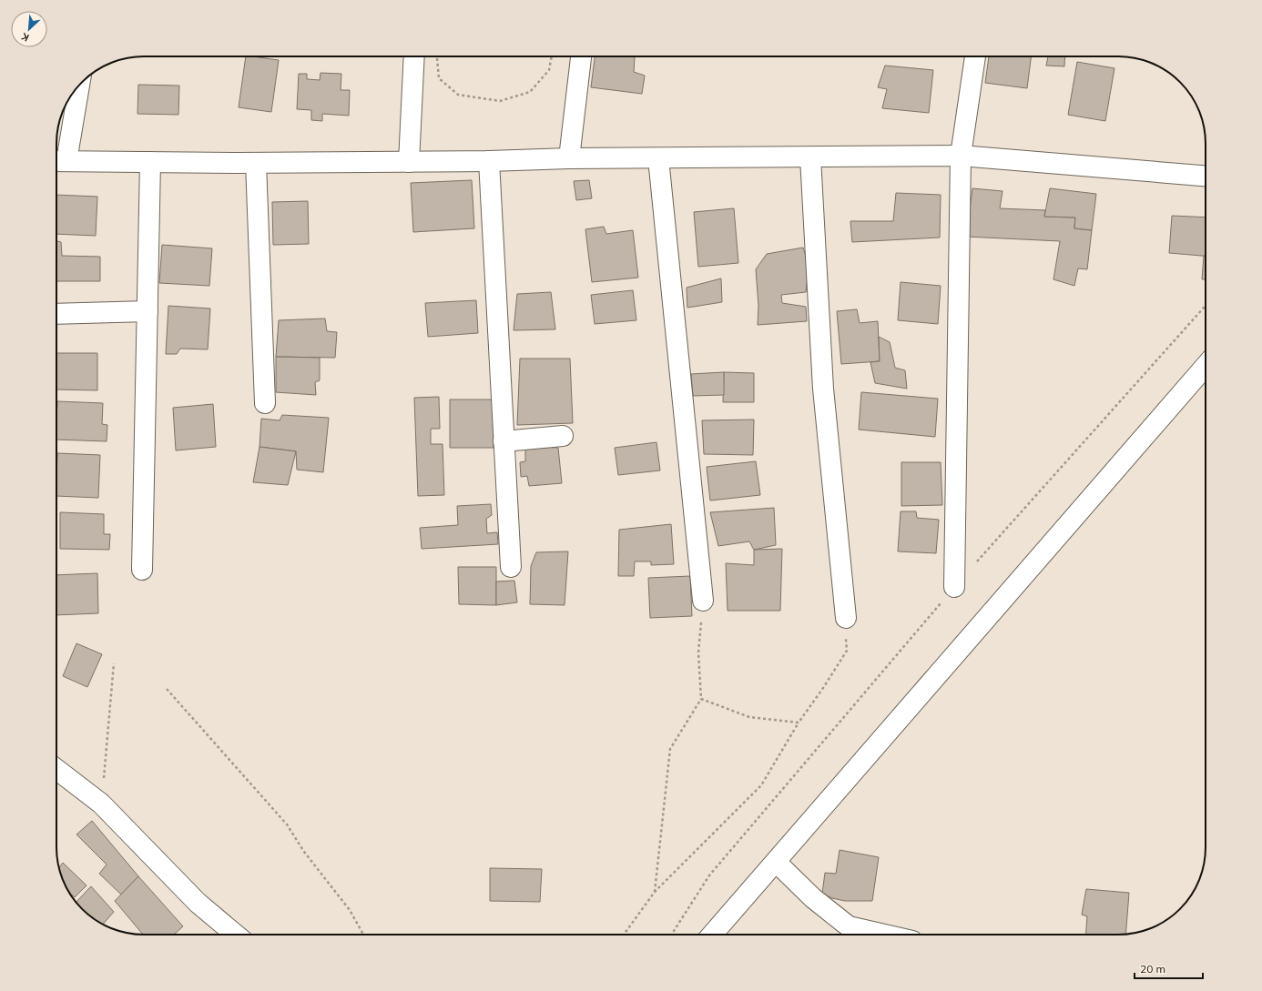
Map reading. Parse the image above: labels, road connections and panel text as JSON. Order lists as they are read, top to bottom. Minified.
{"scale_bar":"20 m","north":"bottom left"}
